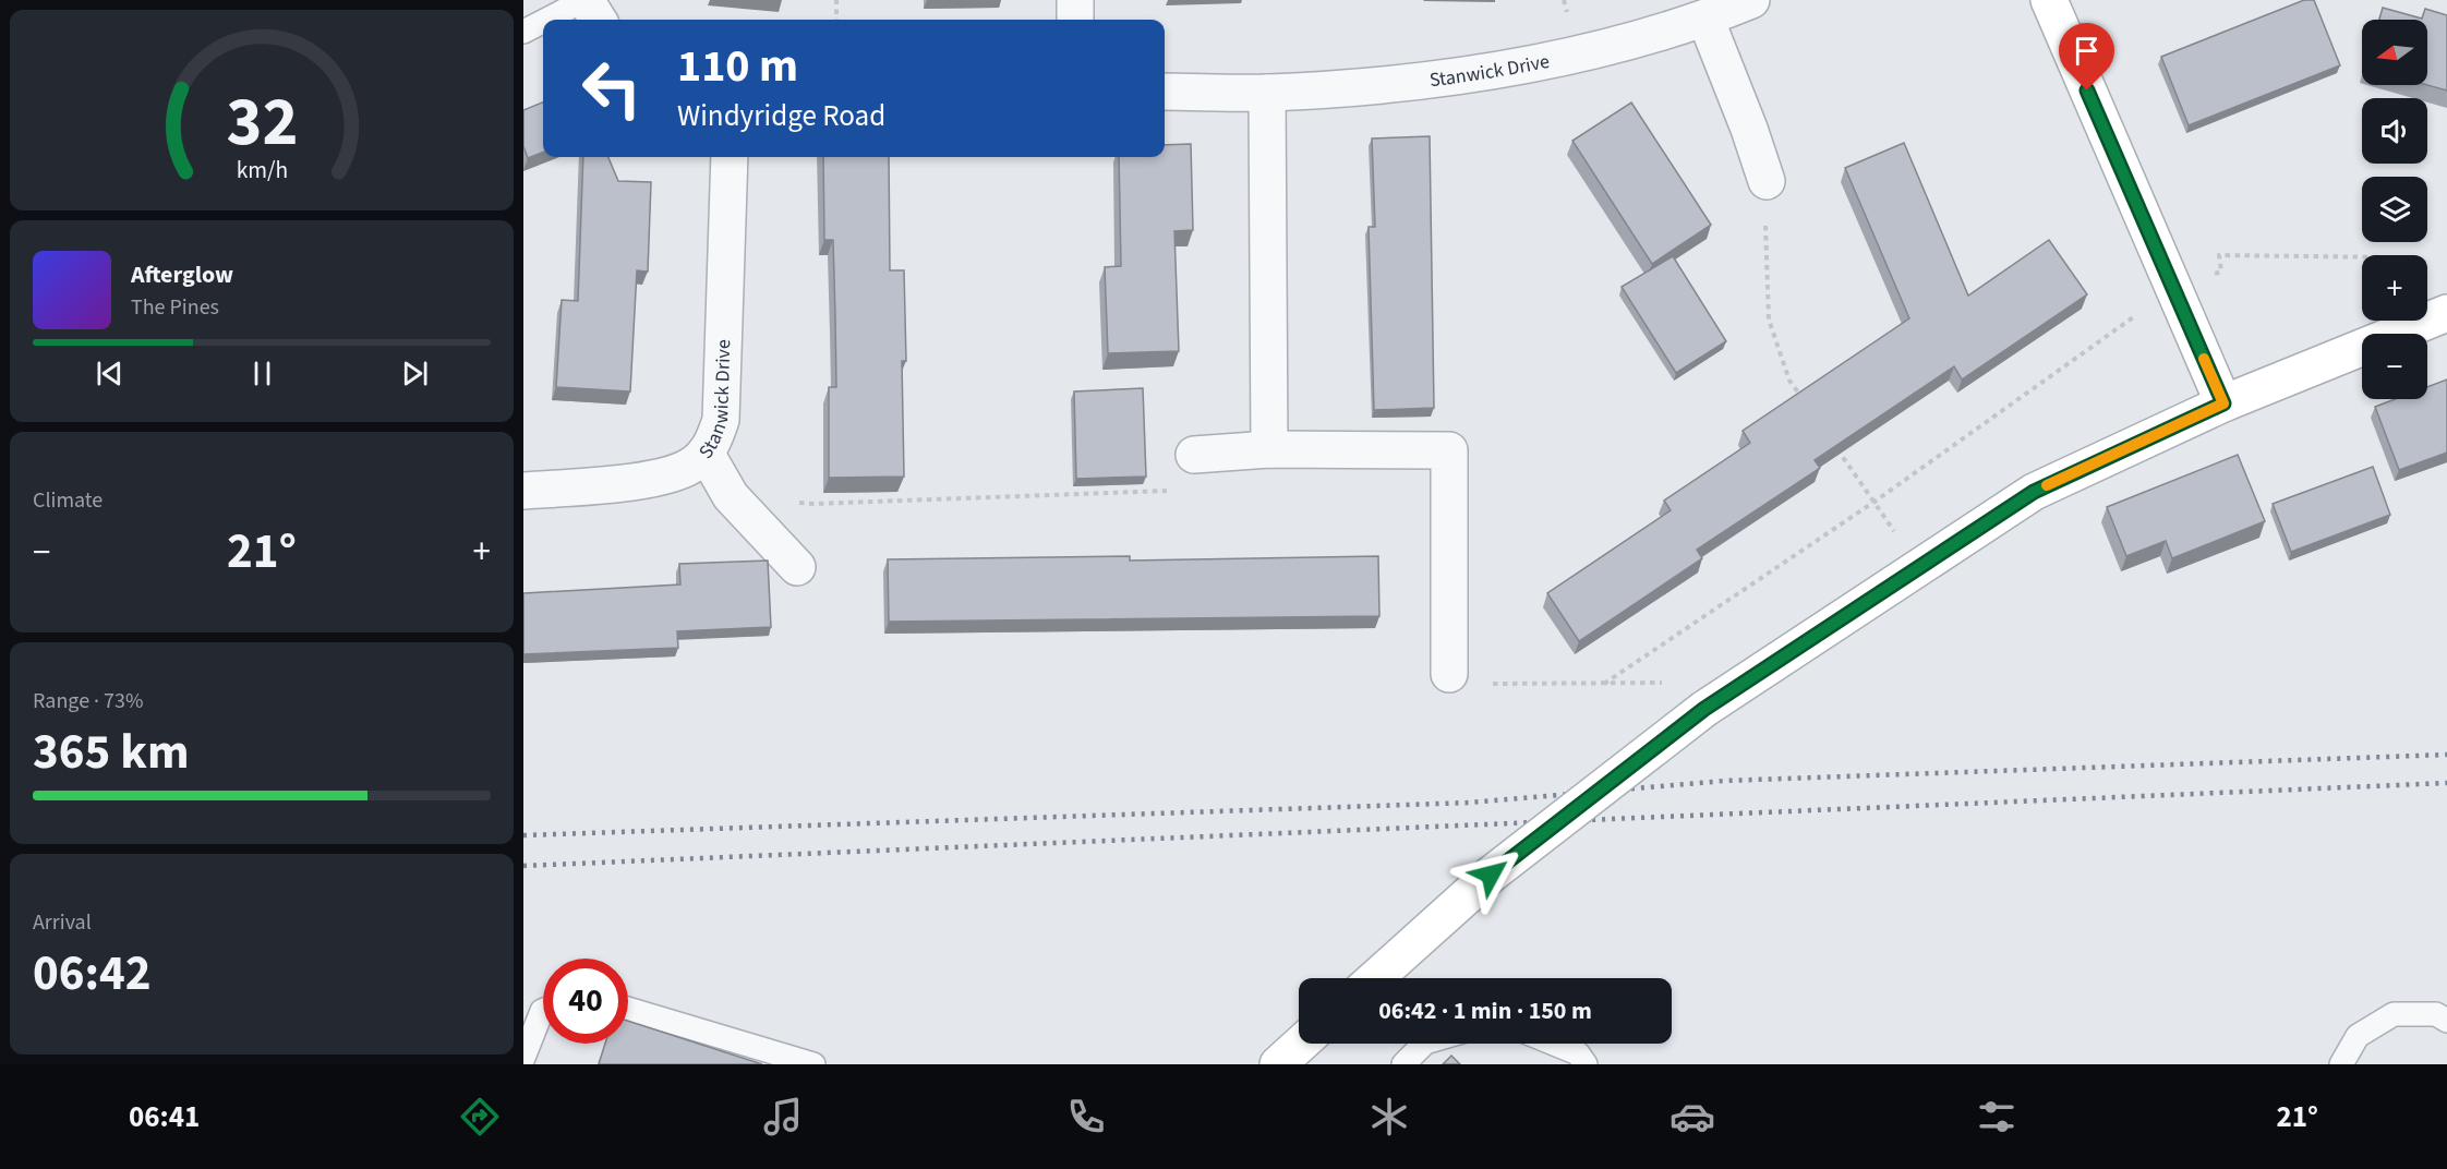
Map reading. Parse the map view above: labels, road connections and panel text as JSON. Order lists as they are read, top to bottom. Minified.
{"streets":{"street":["Stanwick Drive"]},"north":"left","page":{"map_buttons":["+","−"],"turn":["110 m","Windyridge Road"],"song":["Afterglow","The Pines"],"tile":["Climate",["Range · 73%","365 km"],["Arrival","06:42"]],"heat":["−","21°","+"],"limit":"40","trip":"06:42 · 1 min · 150 m","tabs":["06:41","21°"],"gauge":["32","km/h"]}}
